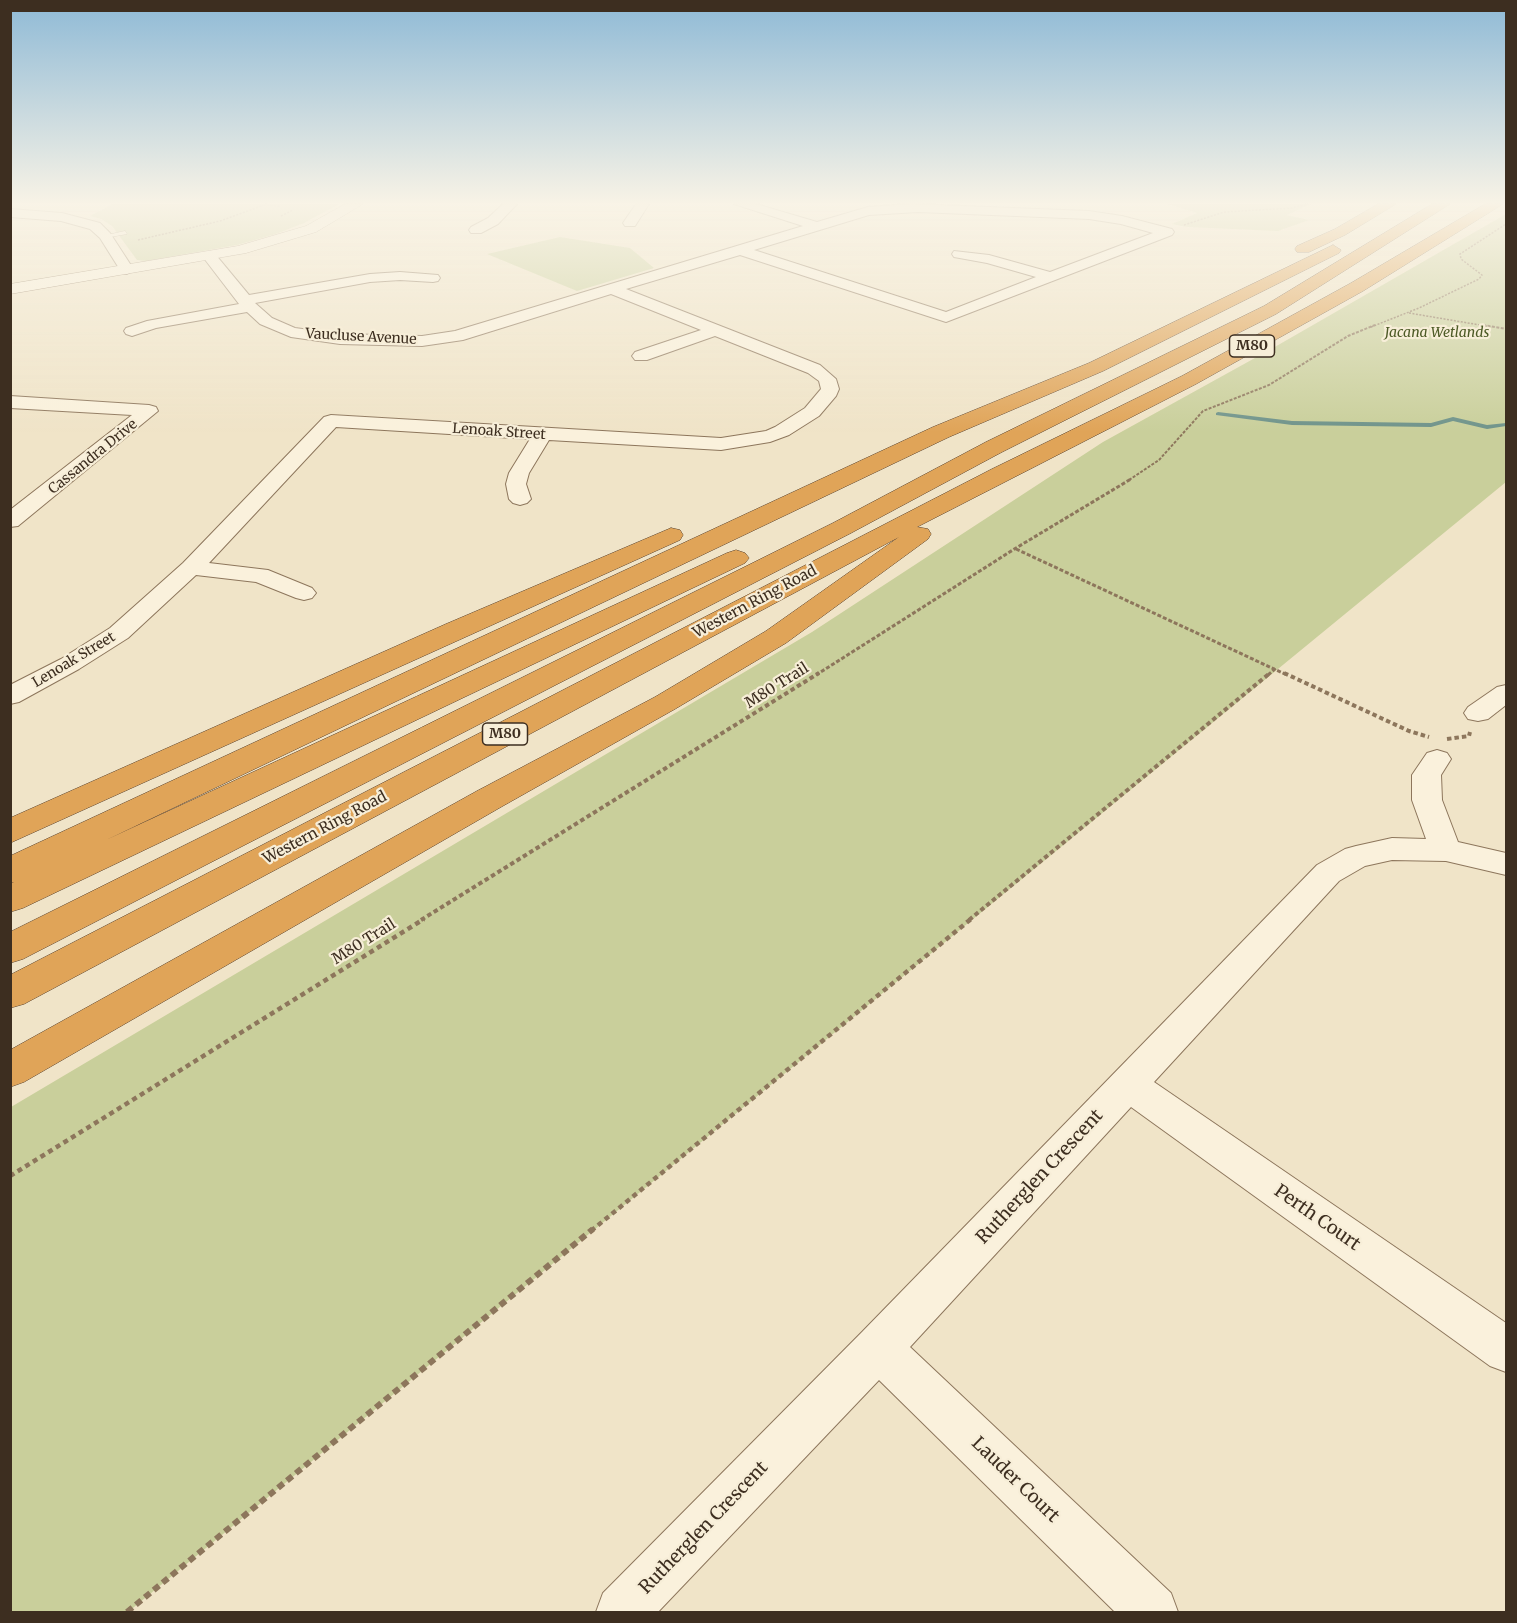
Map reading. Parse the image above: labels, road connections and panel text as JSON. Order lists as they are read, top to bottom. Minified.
{"streets":{"highway":["M80","Western Ring Road"],"street":["Vaucluse Avenue","Lenoak Street","Cassandra Drive","Rutherglen Crescent","Perth Court","Lauder Court"],"path":["M80 Trail"]},"crossings":[["Vaucluse Avenue","Lenoak Street"],["Rutherglen Crescent","Perth Court"],["Rutherglen Crescent","Lauder Court"]],"parks":["Jacana Wetlands"]}
